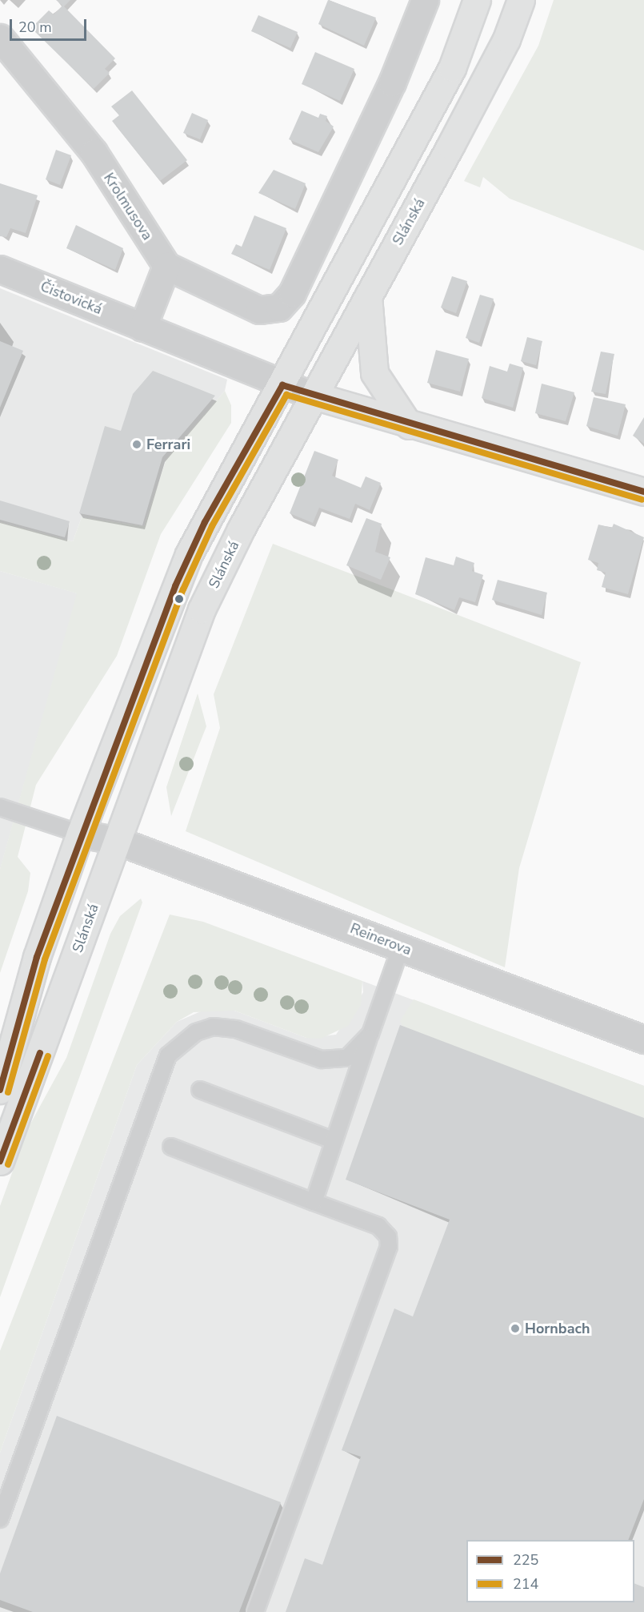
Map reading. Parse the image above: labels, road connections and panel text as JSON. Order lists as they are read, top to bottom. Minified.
{"streets":{"main road":["Slánská"],"street":["Krolmusova","Čistovická","Reinerova"]},"crossings":[["Slánská","Čistovická"],["Slánská","Reinerova"]],"places":["Ferrari","Hornbach"],"lines":["transit line 225","transit line 214"],"legend":["225","214"],"scale_bar":"20 m"}
